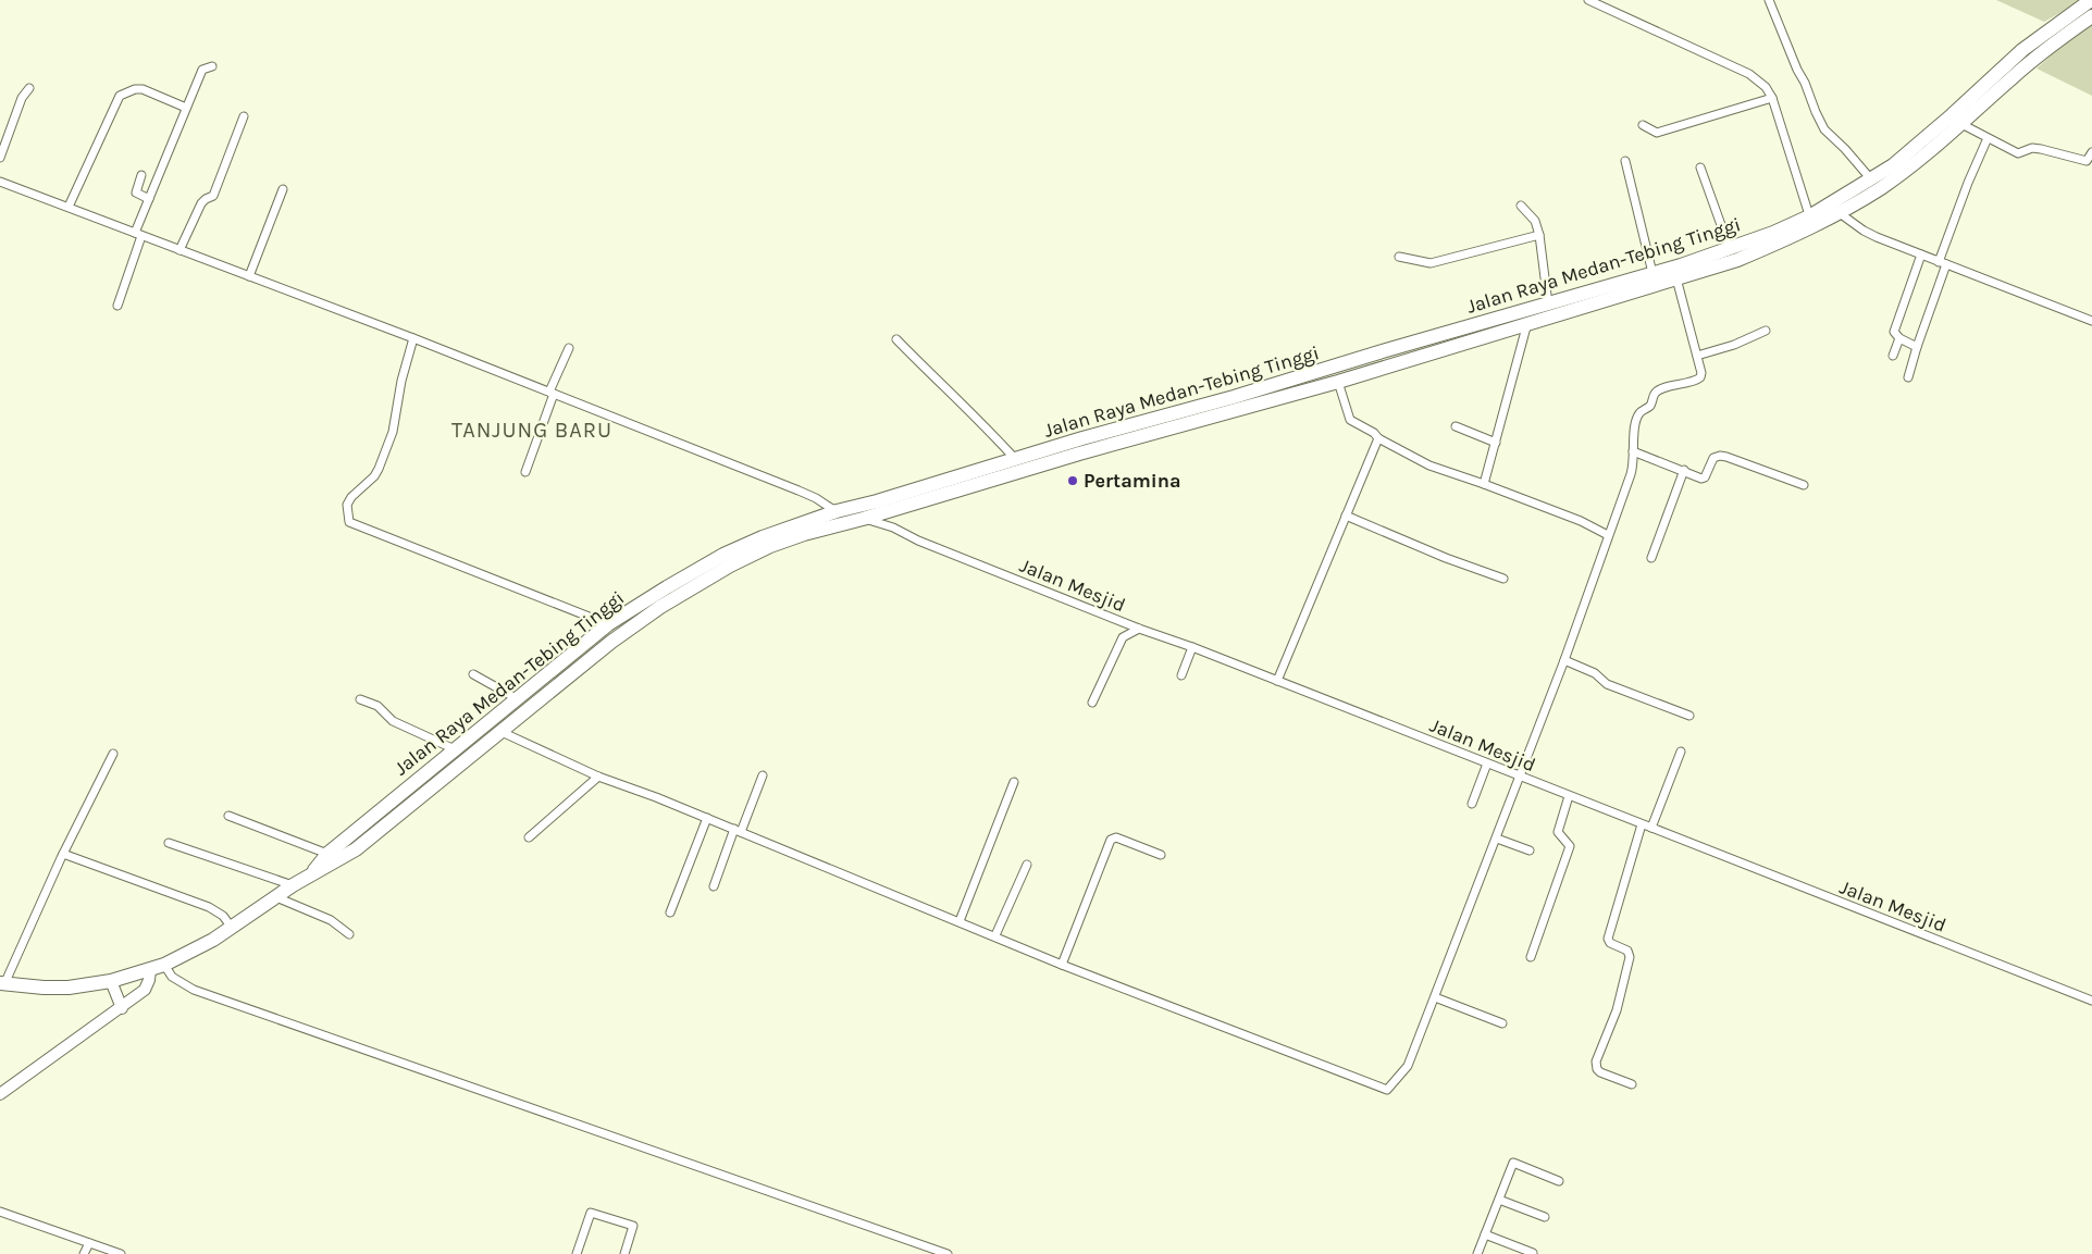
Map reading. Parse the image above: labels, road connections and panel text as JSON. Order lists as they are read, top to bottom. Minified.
{"streets":{"highway":["Jalan Raya Medan-Tebing Tinggi"],"street":["Jalan Mesjid"]},"crossings":[["Jalan Raya Medan-Tebing Tinggi","Jalan Mesjid"]],"districts":["TANJUNG BARU"],"places":["Pertamina"]}
